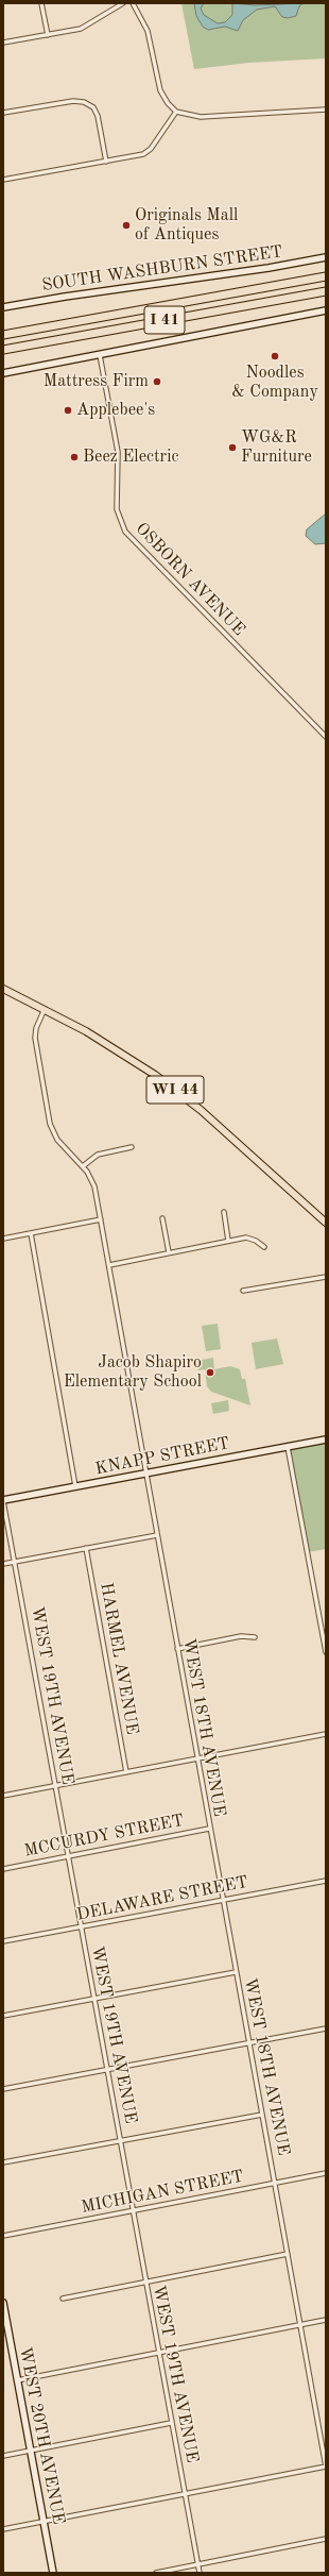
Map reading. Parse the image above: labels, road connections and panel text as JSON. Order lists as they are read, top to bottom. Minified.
{"streets":{"highway":["I 41"],"main road":["WI 44"],"street":["SOUTH WASHBURN STREET","OSBORN AVENUE","KNAPP STREET","HARMEL AVENUE","WEST 19TH AVENUE","WEST 18TH AVENUE","MCCURDY STREET","DELAWARE STREET","MICHIGAN STREET","WEST 20TH AVENUE"]},"crossings":[["WI 44","WEST 18TH AVENUE"],["KNAPP STREET","WEST 19TH AVENUE"],["KNAPP STREET","WEST 18TH AVENUE"],["WEST 19TH AVENUE","MCCURDY STREET"],["WEST 19TH AVENUE","DELAWARE STREET"],["WEST 19TH AVENUE","MICHIGAN STREET"],["WEST 18TH AVENUE","MCCURDY STREET"],["WEST 18TH AVENUE","DELAWARE STREET"],["WEST 18TH AVENUE","MICHIGAN STREET"]],"places":["Originals Mall of Antiques","Noodles & Company","Mattress Firm","Applebee's","WG&R Furniture","Beez Electric","Jacob Shapiro Elementary School"]}
